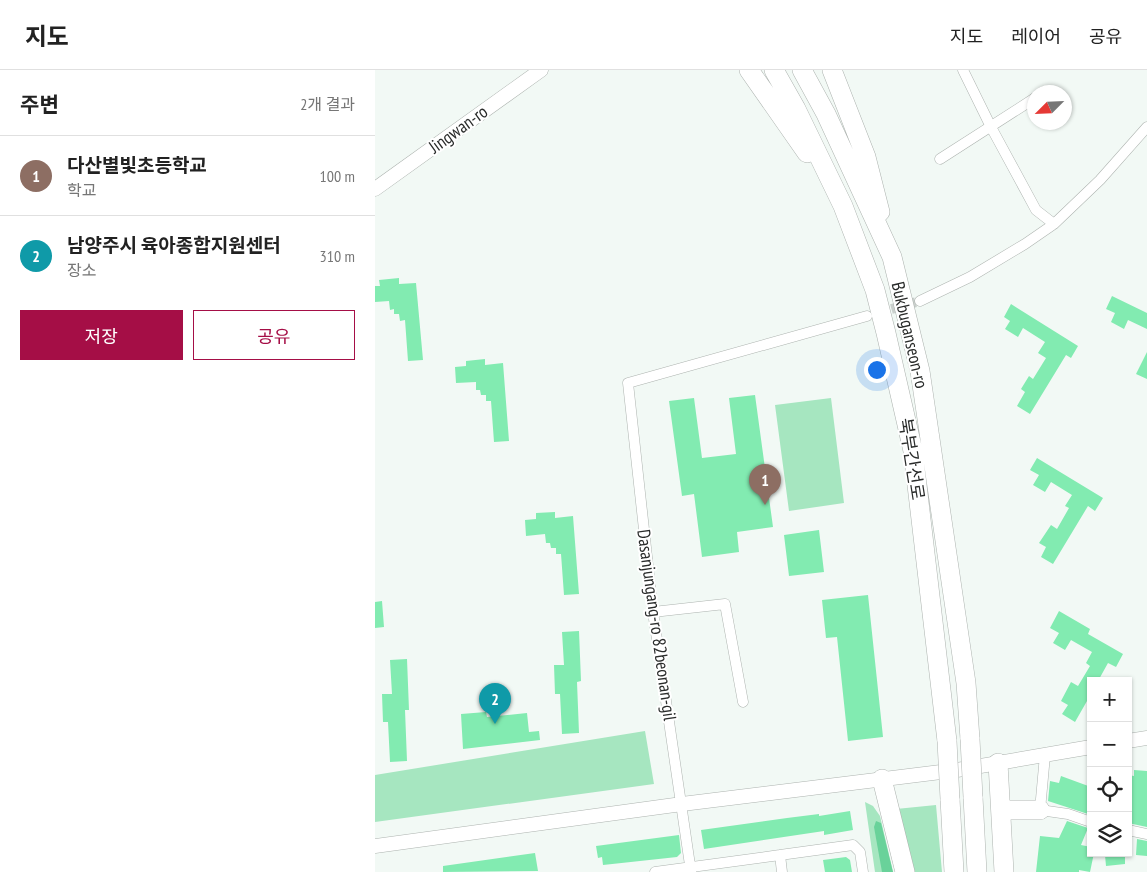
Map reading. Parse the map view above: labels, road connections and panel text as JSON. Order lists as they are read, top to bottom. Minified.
{"streets":{"highway":["Bukbuganseon-ro","북부간선로"],"street":["Jingwan-ro","Dasanjungang-ro 82beonan-gil"]},"north":"bottom left","page":{"header":"지도","nav":["지도","레이어","공유"],"heading":["주변","2개 결과"],"list":[{"mark":"1","name":"다산별빛초등학교","note":"학교","value":"100 m"},{"mark":"2","name":"남양주시 육아종합지원센터","note":"장소","value":"310 m"}],"buttons":["저장","공유"],"pins":["1","2"],"map_buttons":["+","−"]}}
